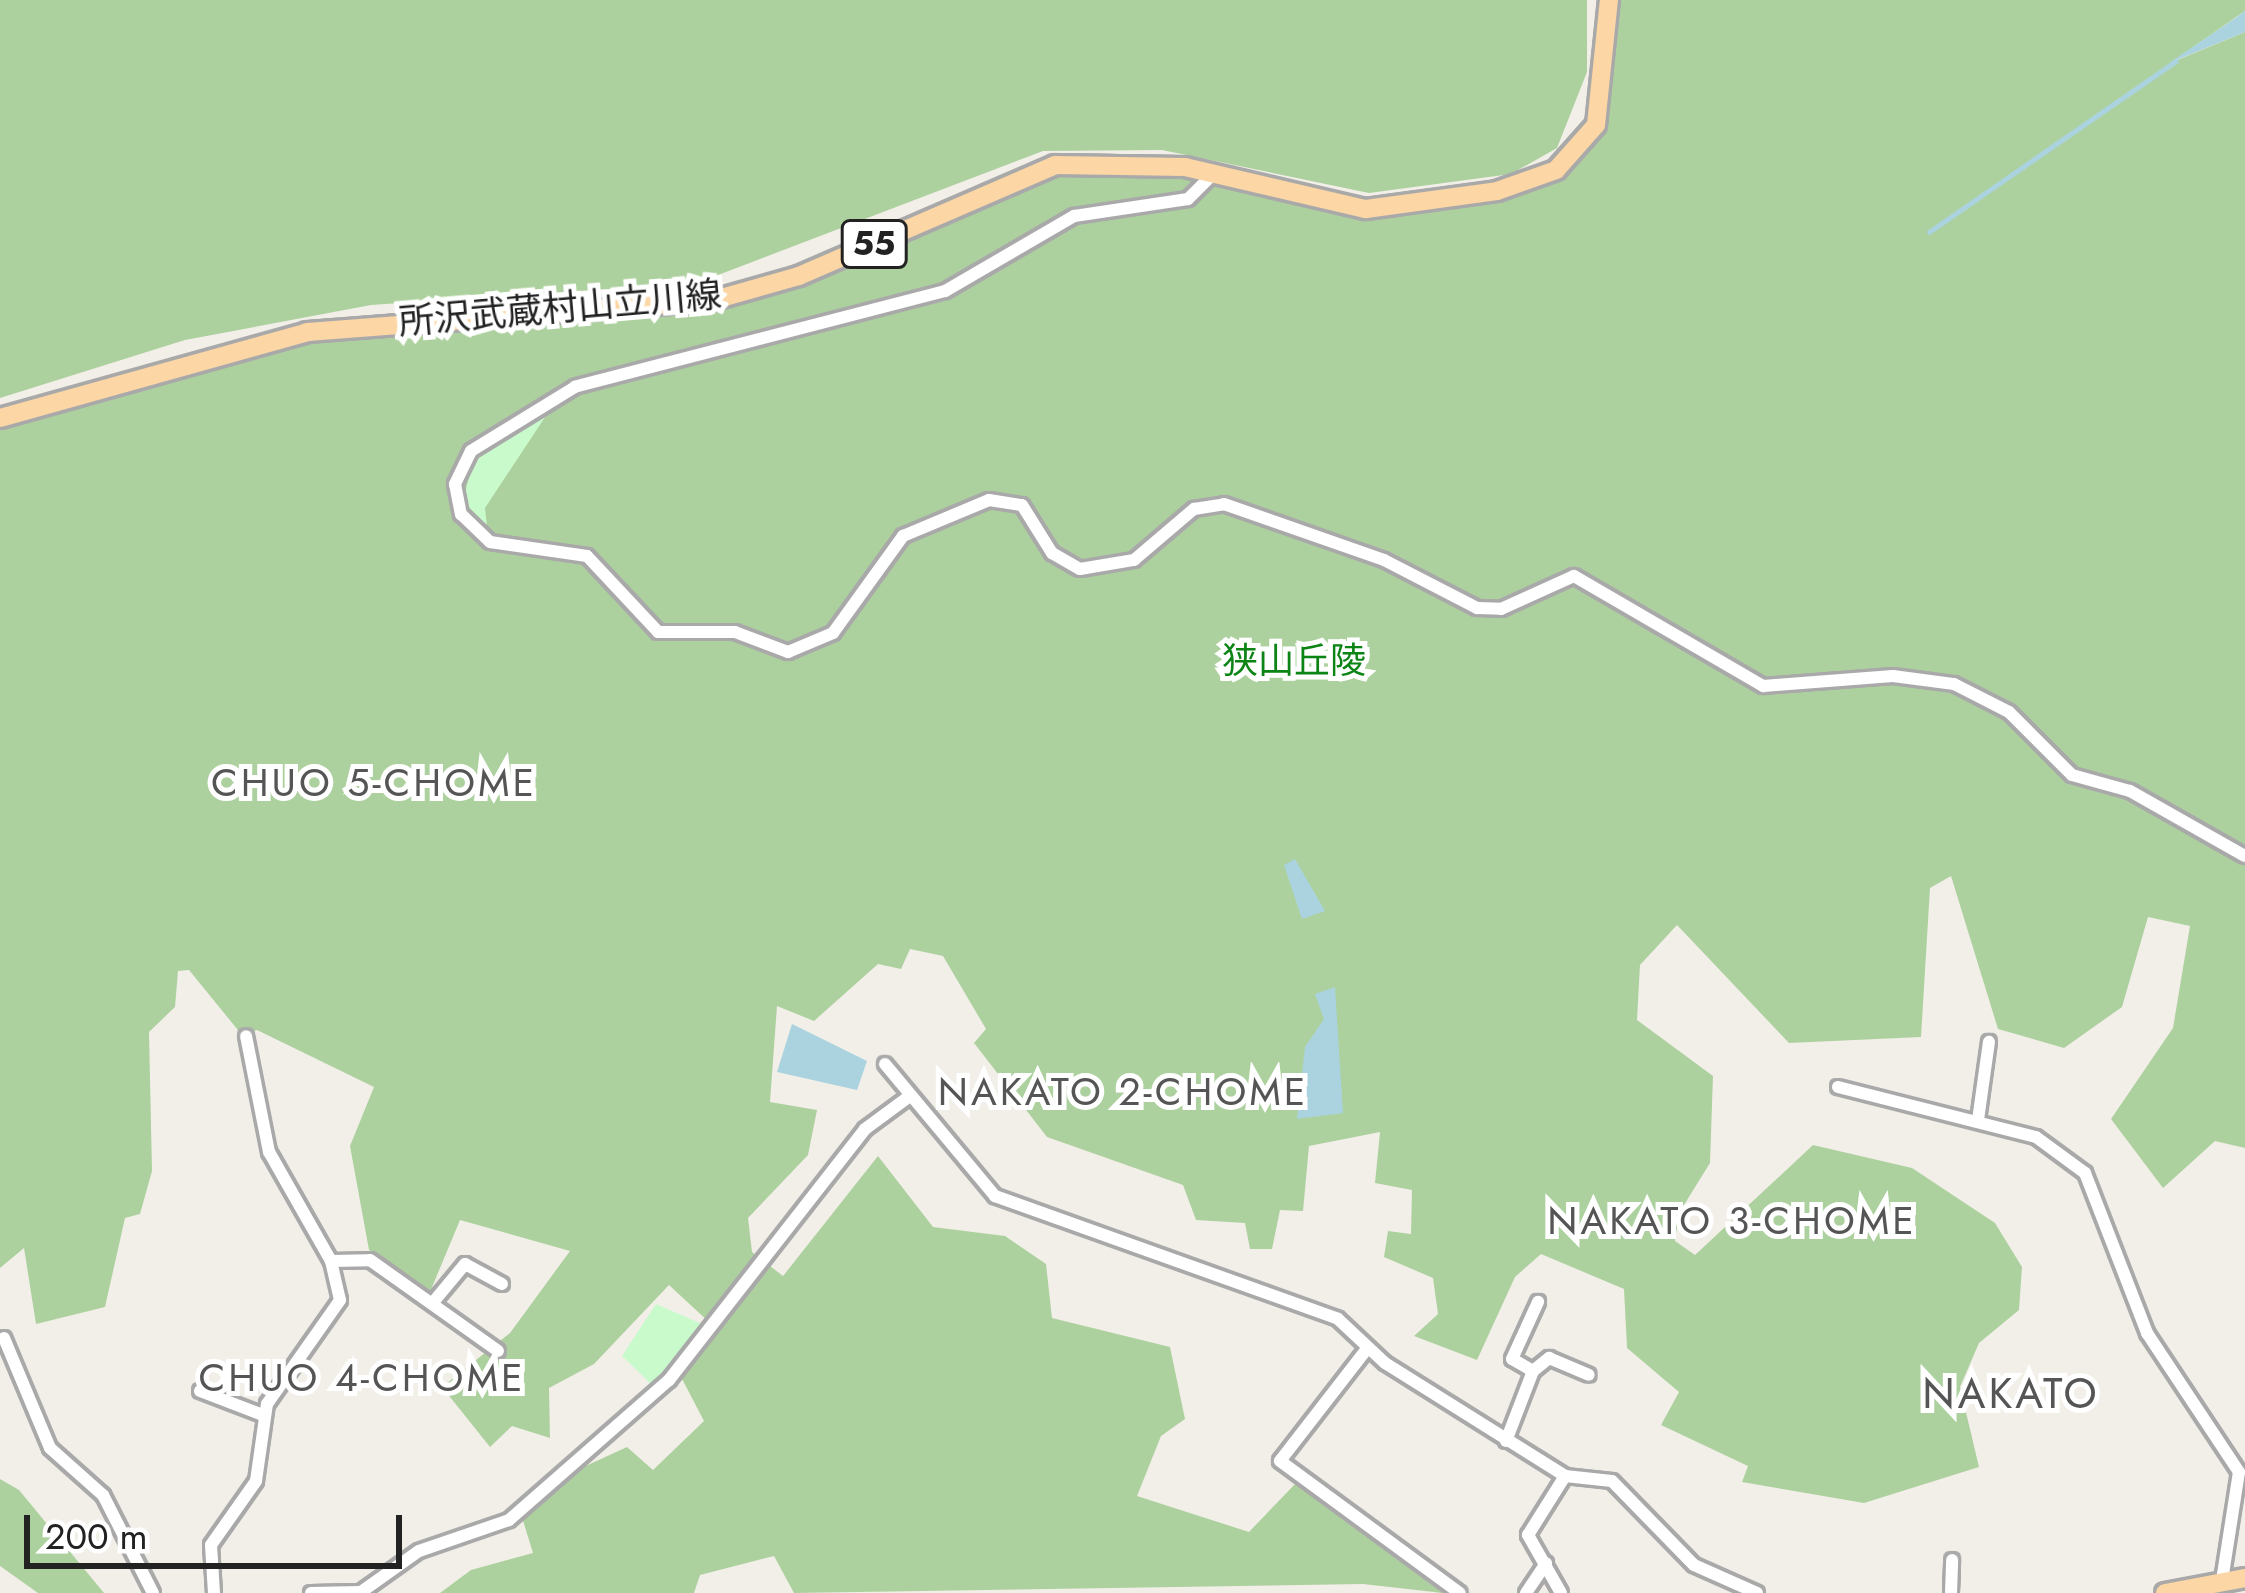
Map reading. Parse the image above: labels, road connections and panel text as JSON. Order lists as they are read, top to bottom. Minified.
{"streets":{"main road":["55","所沢武蔵村山立川線"]},"districts":["CHUO 5-CHOME","NAKATO 2-CHOME","NAKATO 3-CHOME","CHUO 4-CHOME","NAKATO"],"parks":["狭山丘陵"],"scale_bar":"200 m"}
